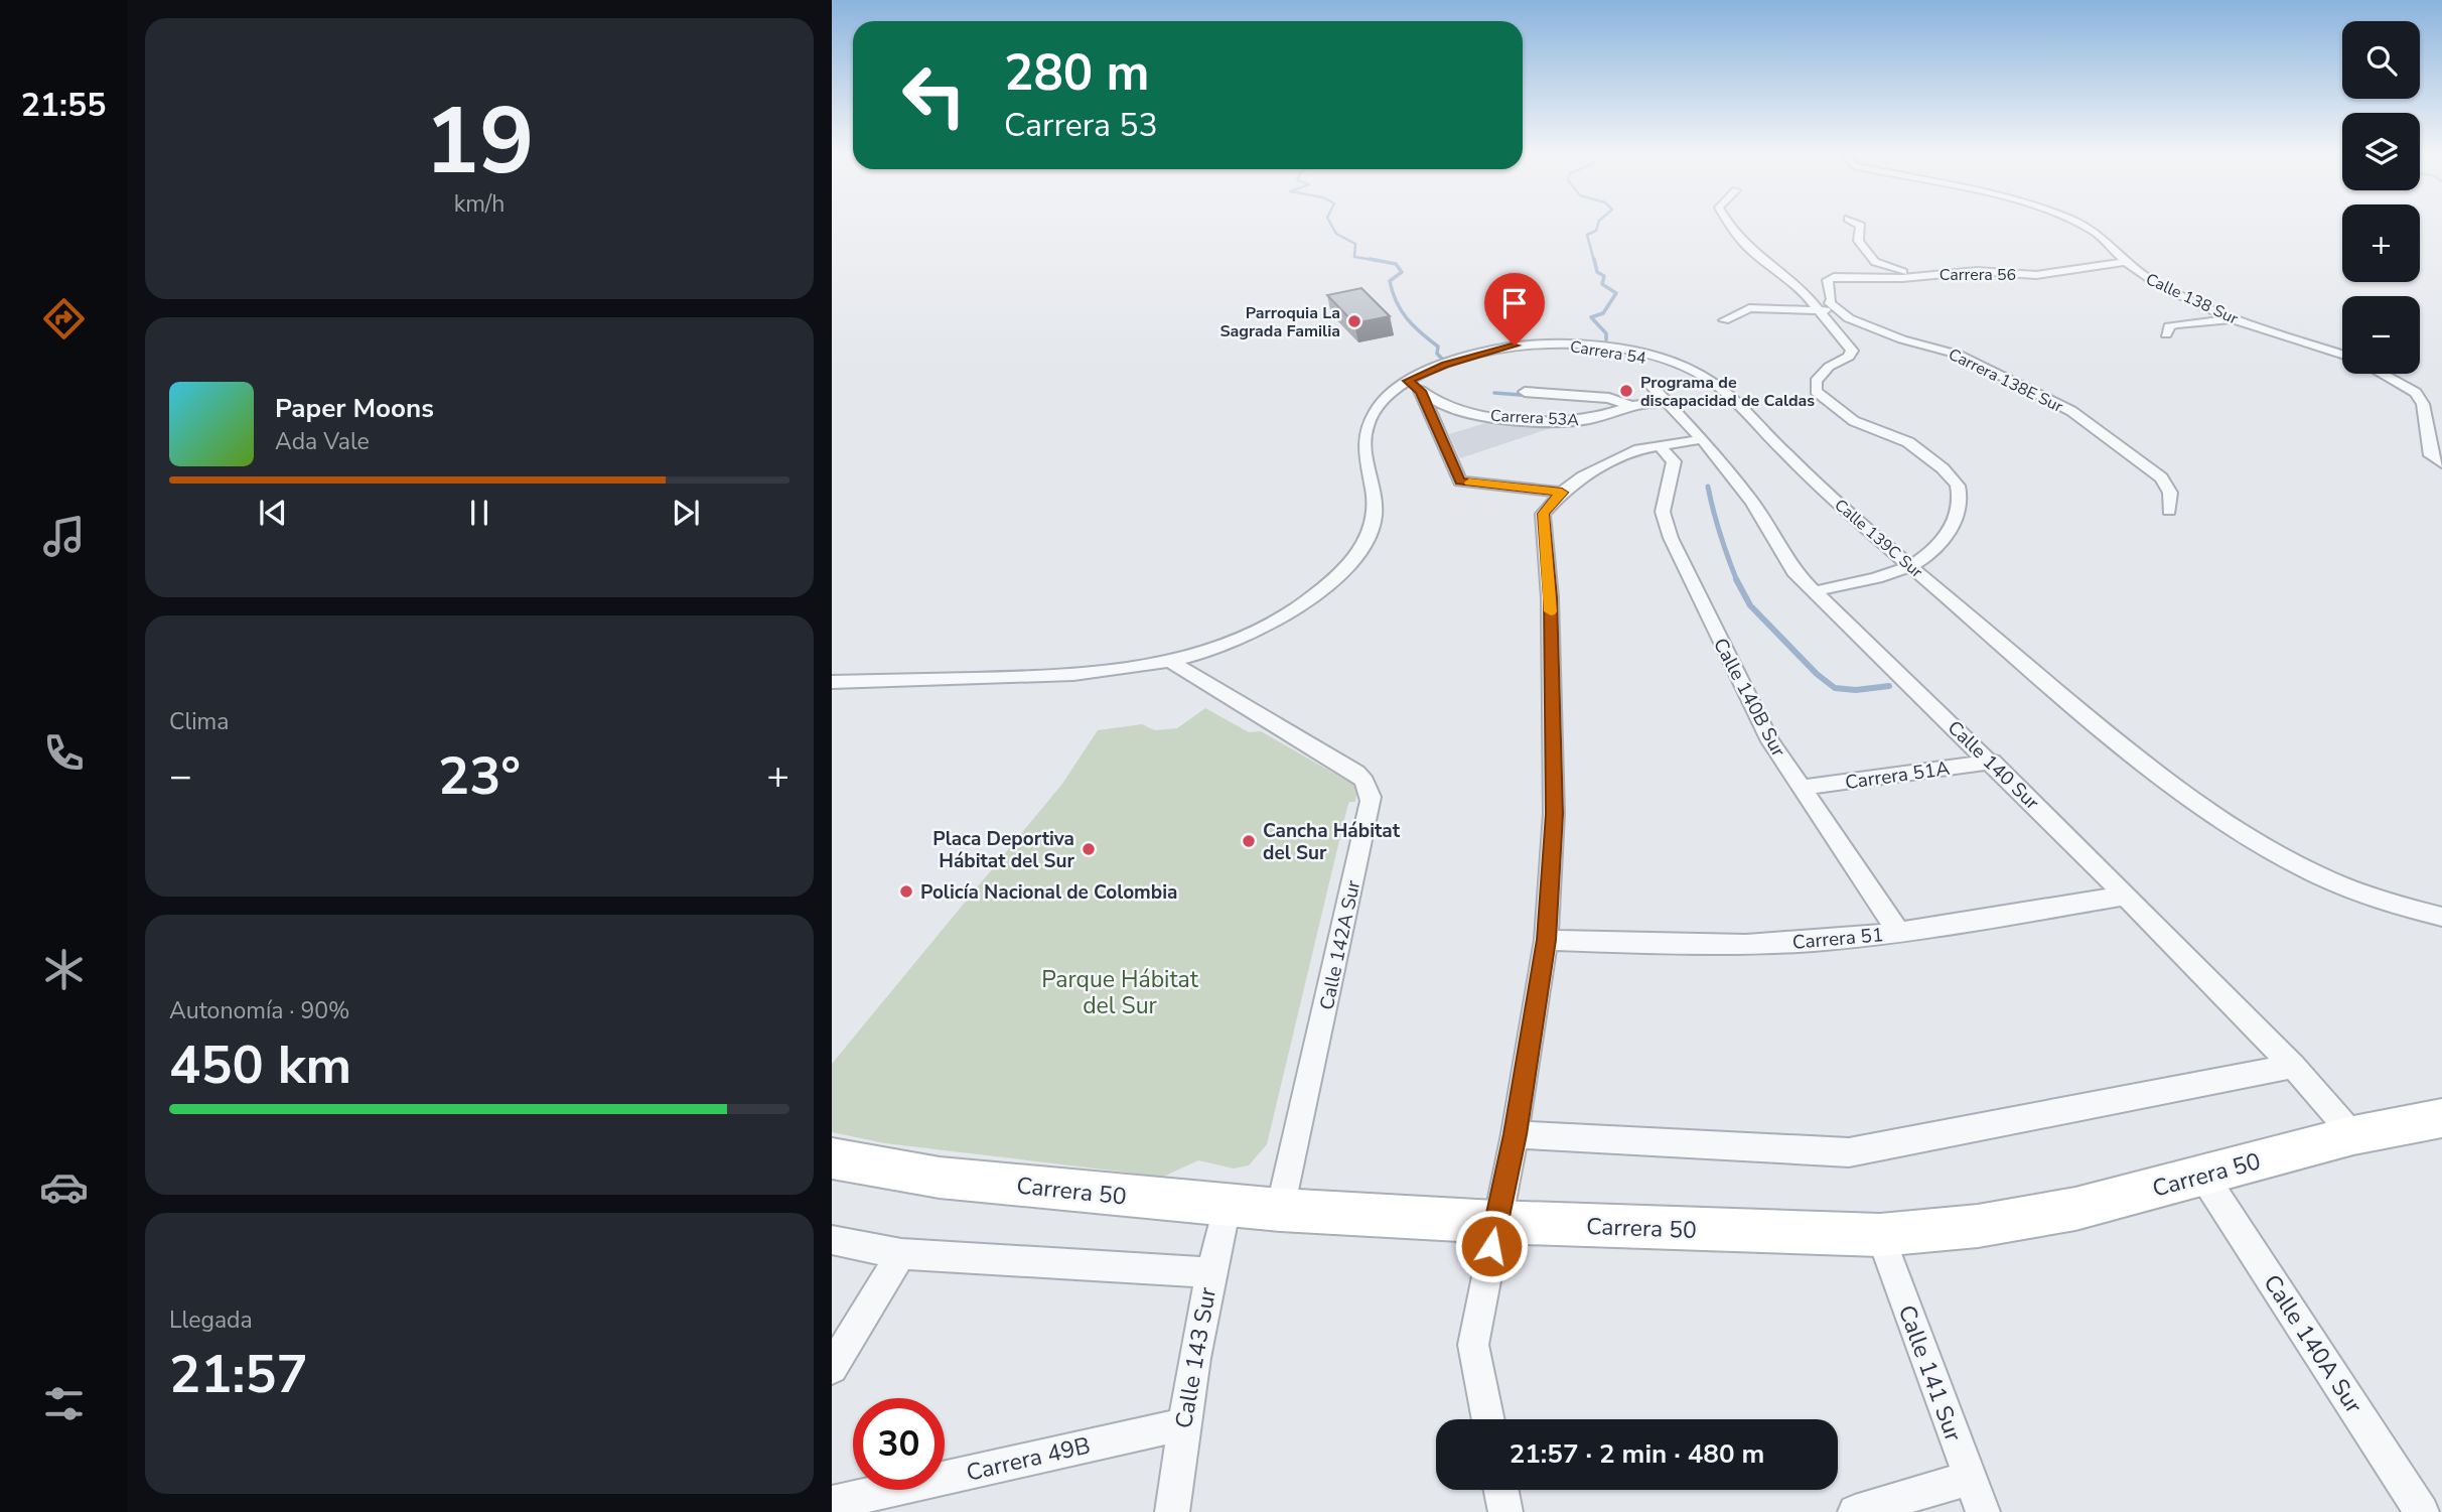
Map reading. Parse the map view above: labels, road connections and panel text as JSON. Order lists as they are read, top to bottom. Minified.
{"streets":{"main road":["Carrera 50"],"street":["Carrera 56","Calle 138 Sur","Carrera 54","Carrera 138E Sur","Carrera 53A","Calle 139C Sur","Calle 140B Sur","Calle 140 Sur","Carrera 51A","Carrera 51","Calle 142A Sur","Calle 140A Sur","Calle 143 Sur","Calle 141 Sur","Carrera 49B"]},"crossings":[["Carrera 56","Calle 138 Sur"],["Carrera 56","Carrera 138E Sur"],["Carrera 54","Carrera 53A"],["Carrera 54","Calle 139C Sur"],["Carrera 53A","Calle 140 Sur"],["Calle 140B Sur","Carrera 51A"],["Calle 140B Sur","Carrera 51"],["Calle 140 Sur","Carrera 51A"],["Calle 140 Sur","Carrera 51"],["Calle 140 Sur","Carrera 50"],["Calle 142A Sur","Carrera 50"],["Carrera 50","Calle 140A Sur"],["Carrera 50","Calle 143 Sur"],["Carrera 50","Calle 141 Sur"],["Calle 143 Sur","Carrera 49B"]],"parks":["Parque Hábitat del Sur"],"places":["Parroquia La Sagrada Familia","Programa de discapacidad de Caldas","Cancha Hábitat del Sur","Placa Deportiva Hábitat del Sur","Policía Nacional de Colombia"],"page":{"tabs":"21:55","tile":[["19","km/h"],"Clima",["Autonomía · 90%","450 km"],["Llegada","21:57"]],"map_buttons":["+","−"],"turn":["280 m","Carrera 53"],"song":["Paper Moons","Ada Vale"],"heat":["−","23°","+"],"limit":"30","trip":"21:57 · 2 min · 480 m"}}
